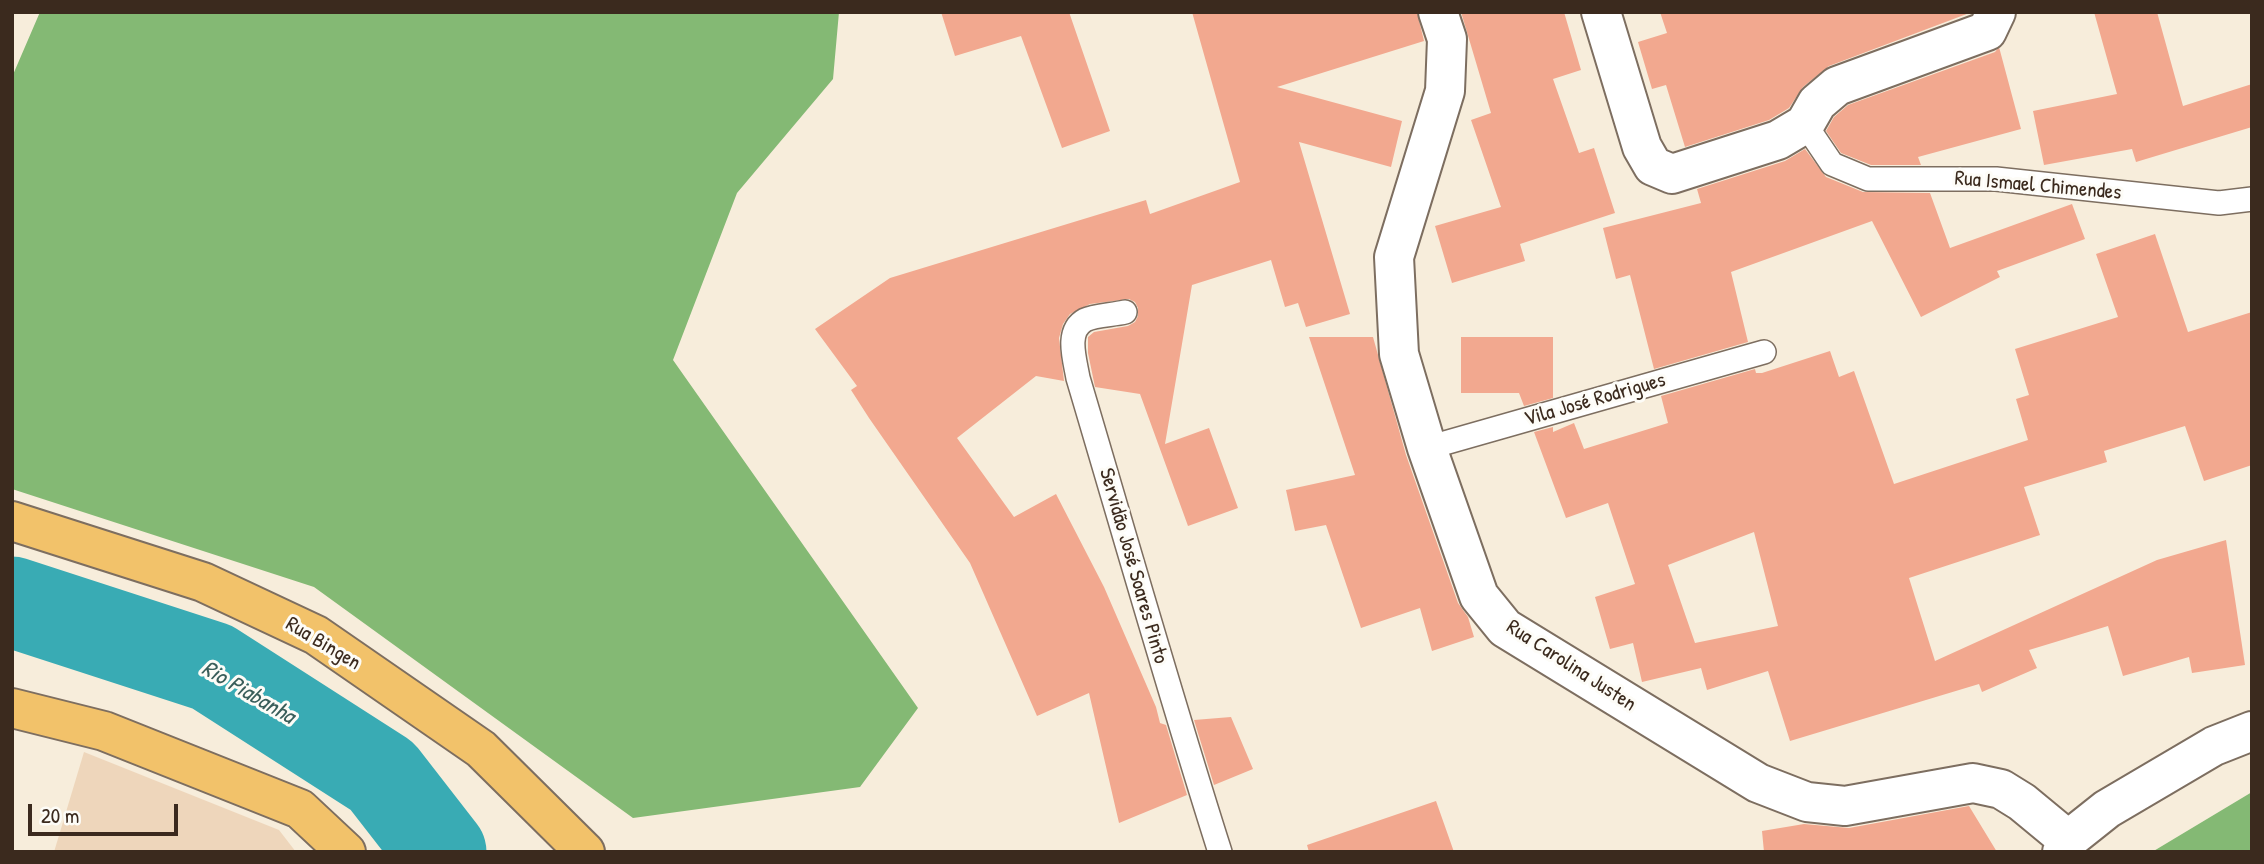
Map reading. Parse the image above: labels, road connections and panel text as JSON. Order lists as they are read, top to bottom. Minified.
{"streets":{"main road":["Rua Bingen"],"street":["Rua Carolina Justen"],"lane":["Rua Ismael Chimendes","Vila José Rodrigues","Servidão José Soares Pinto"]},"crossings":[["Vila José Rodrigues","Rua Carolina Justen"]],"water":["Rio Piabanha"],"scale_bar":"20 m"}
